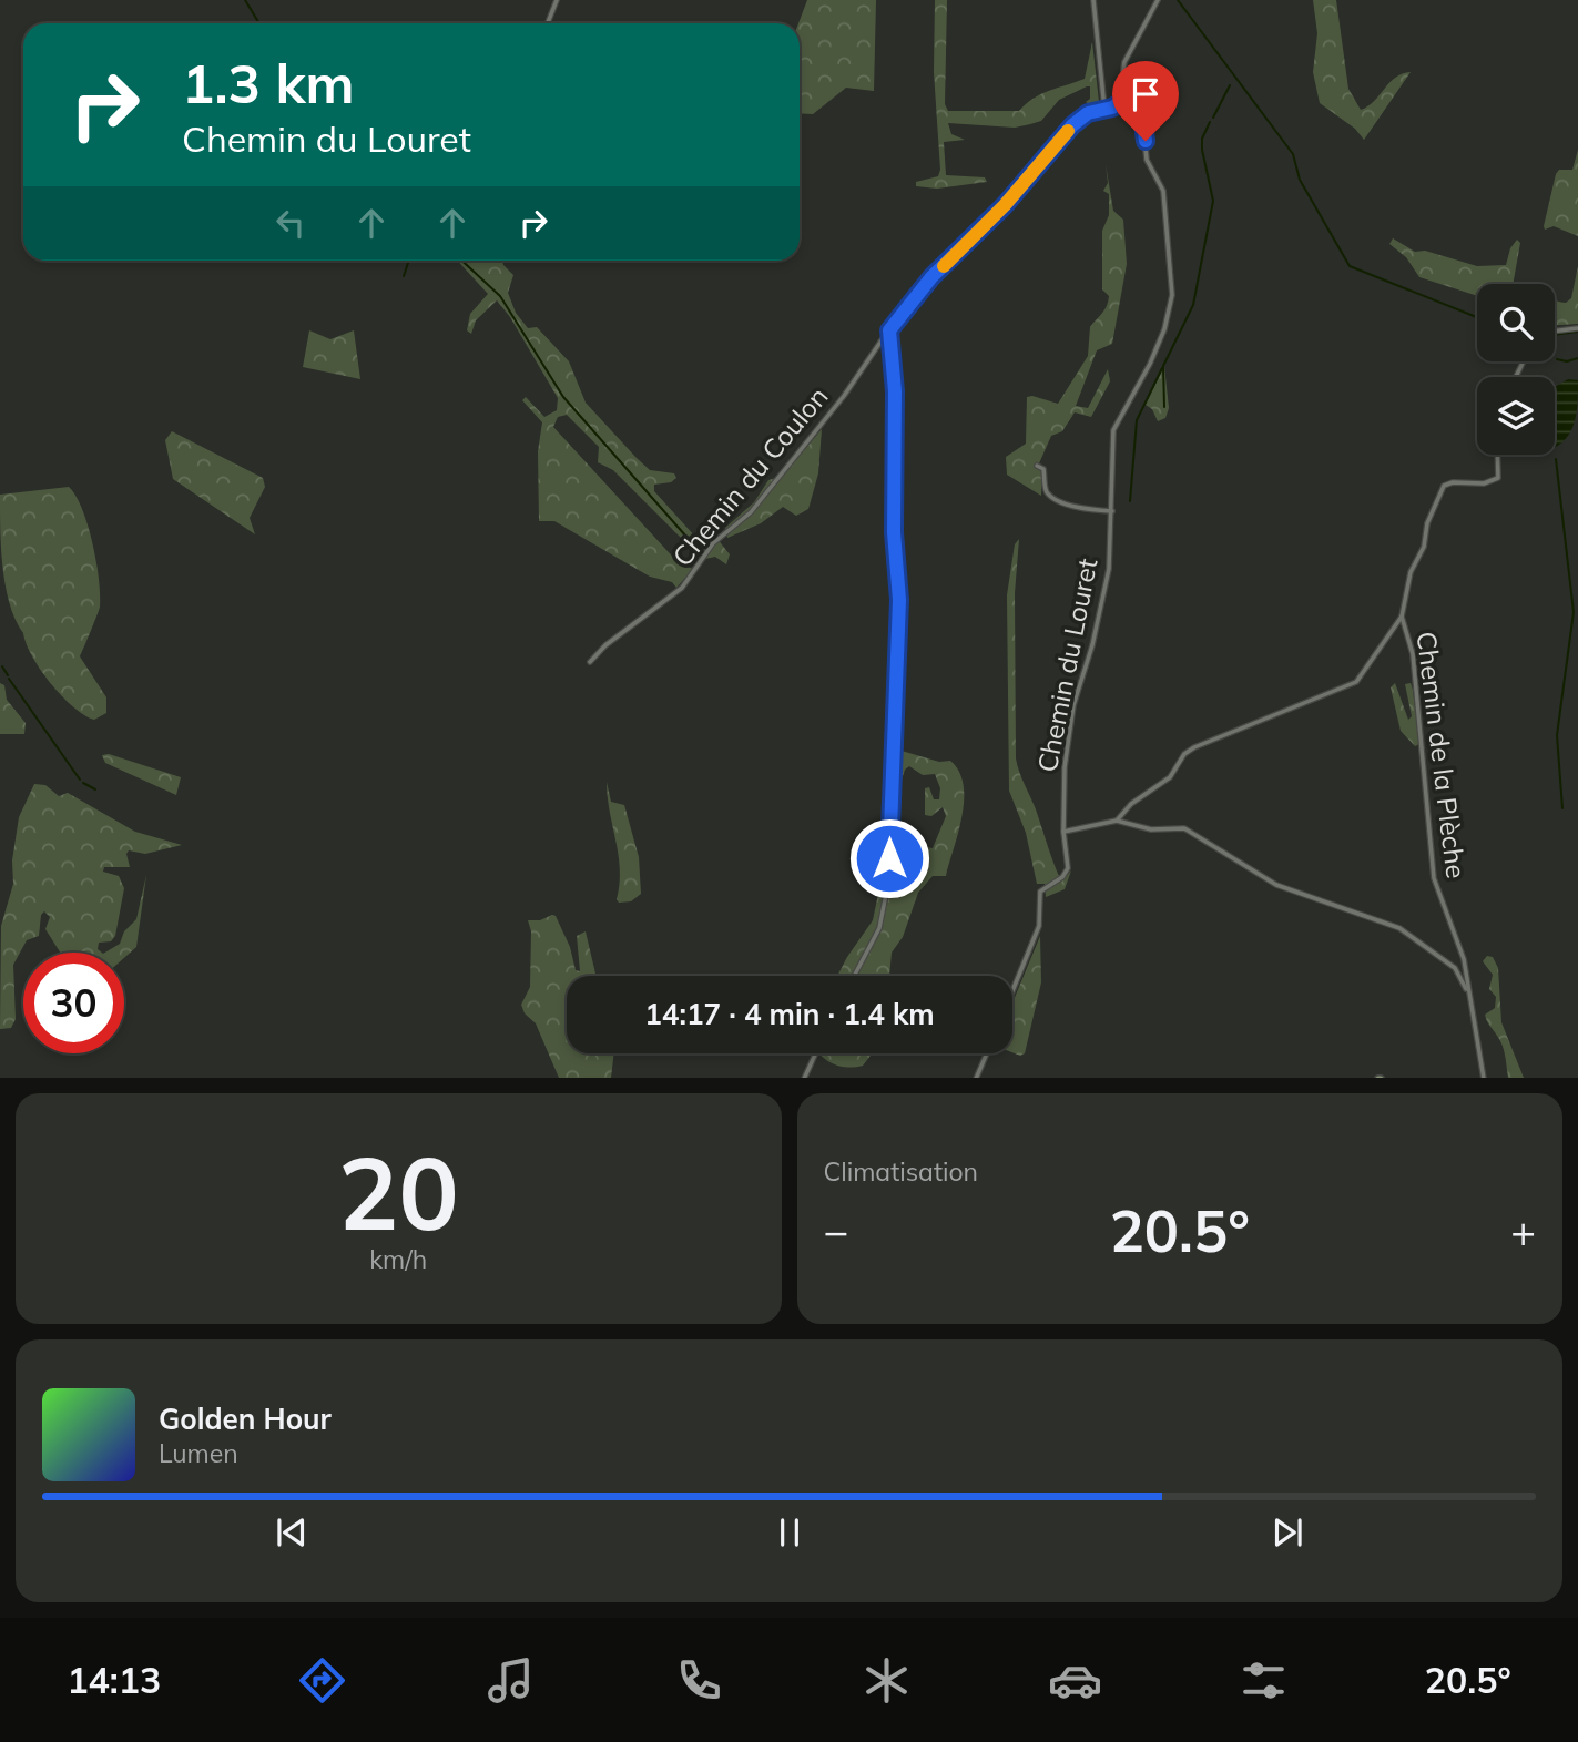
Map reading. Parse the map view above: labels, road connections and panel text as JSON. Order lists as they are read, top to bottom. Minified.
{"streets":{"street":["Chemin du Coulon","Chemin du Louret","Chemin de la Plèche"]},"crossings":[["Chemin du Coulon","Chemin du Louret"]],"page":{"turn":["1.3 km","Chemin du Louret"],"limit":"30","trip":"14:17 · 4 min · 1.4 km","tile":[["20","km/h"],"Climatisation"],"heat":["−","20.5°","+"],"song":["Golden Hour","Lumen"],"tabs":["14:13","20.5°"]}}
